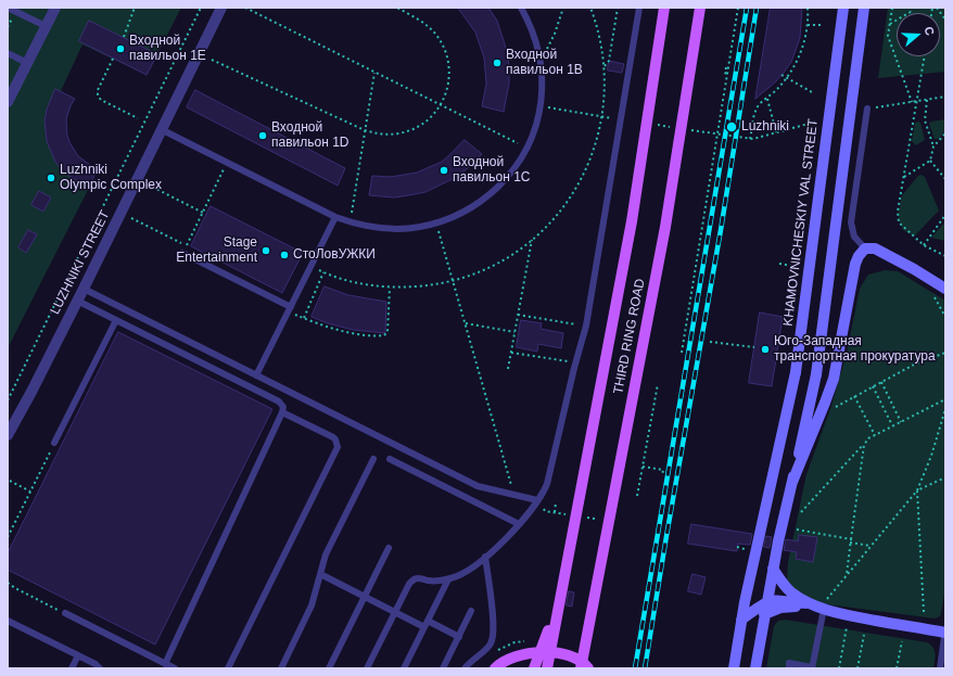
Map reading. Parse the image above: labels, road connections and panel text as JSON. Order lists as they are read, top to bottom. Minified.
{"streets":{"main road":["KHAMOVNICHESKIY VAL STREET","THIRD RING ROAD"],"street":["LUZHNIKI STREET"]},"places":["Входной павильон 1E","Входной павильон 1B","Luzhniki","Входной павильон 1D","Входной павильон 1C","Luzhniki Olympic Complex","Stage Entertainment","СтоЛовУЖКИ","Юго-Западная транспортная прокуратура"],"north":"right"}
